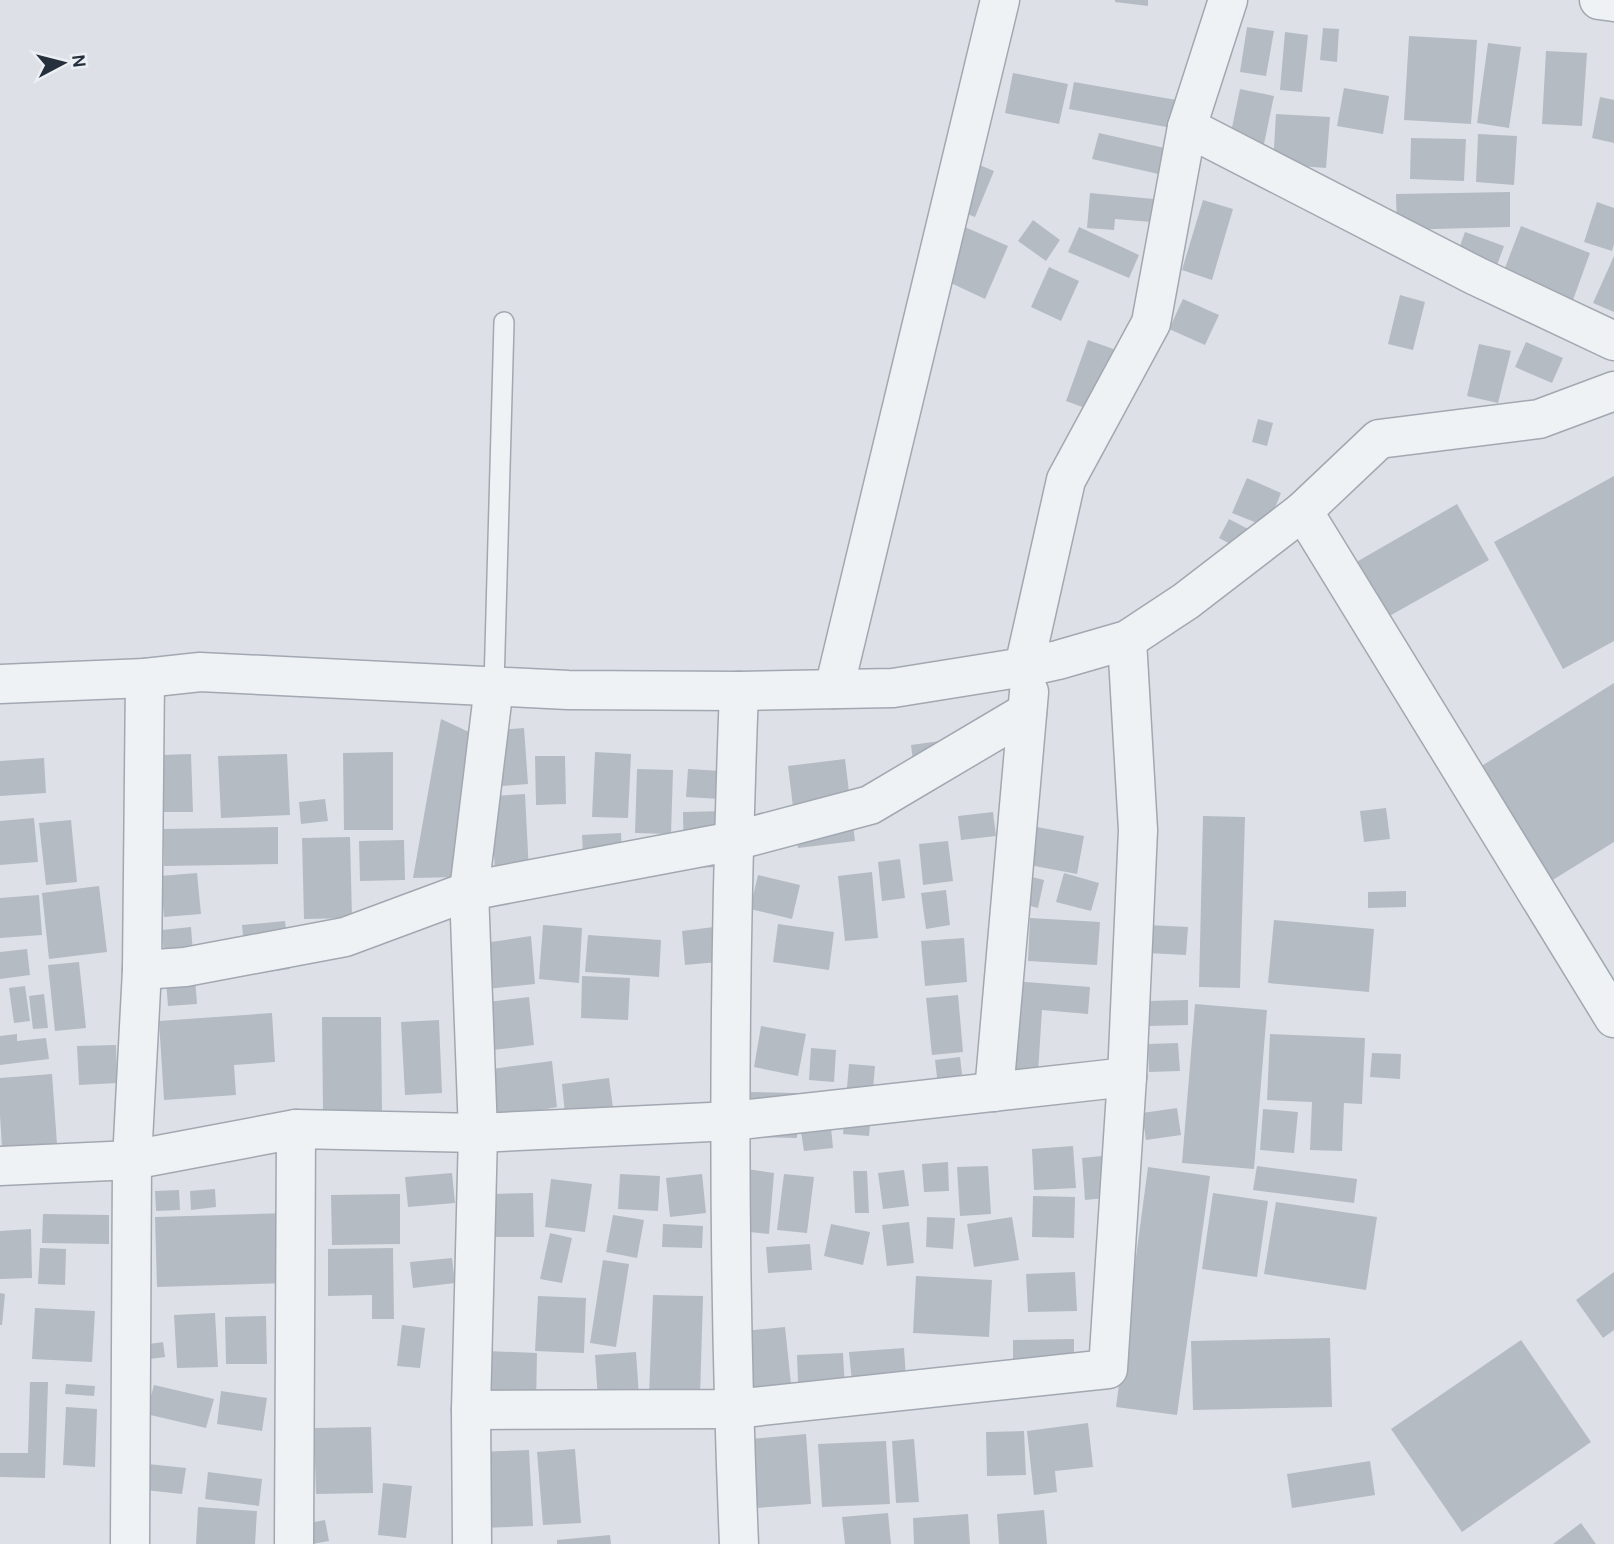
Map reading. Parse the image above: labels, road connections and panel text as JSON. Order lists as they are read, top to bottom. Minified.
{"north":"right"}
